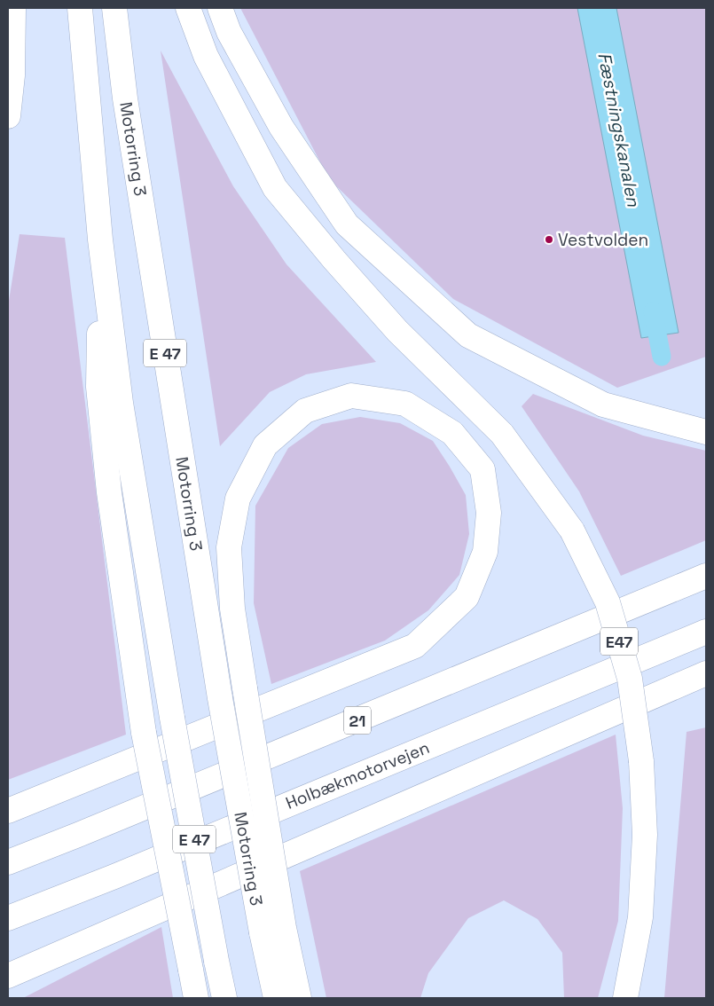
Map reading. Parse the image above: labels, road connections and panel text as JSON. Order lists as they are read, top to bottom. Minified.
{"streets":{"highway":["Motorring 3","E 47","E47","21","Holbækmotorvejen"]},"water":["Fæstningskanalen"],"places":["Vestvolden"]}
